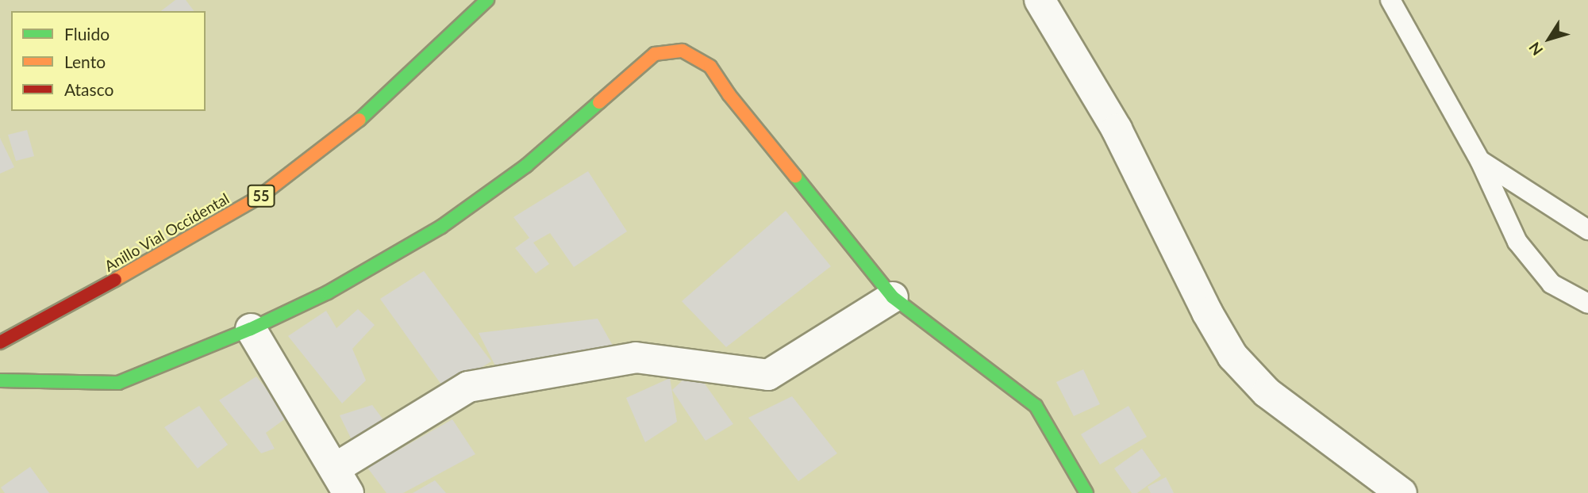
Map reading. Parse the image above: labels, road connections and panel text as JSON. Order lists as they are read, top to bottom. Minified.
{"streets":{"main road":["55","Anillo Vial Occidental"]},"legend":["Fluido","Lento","Atasco"],"north":"bottom left"}
